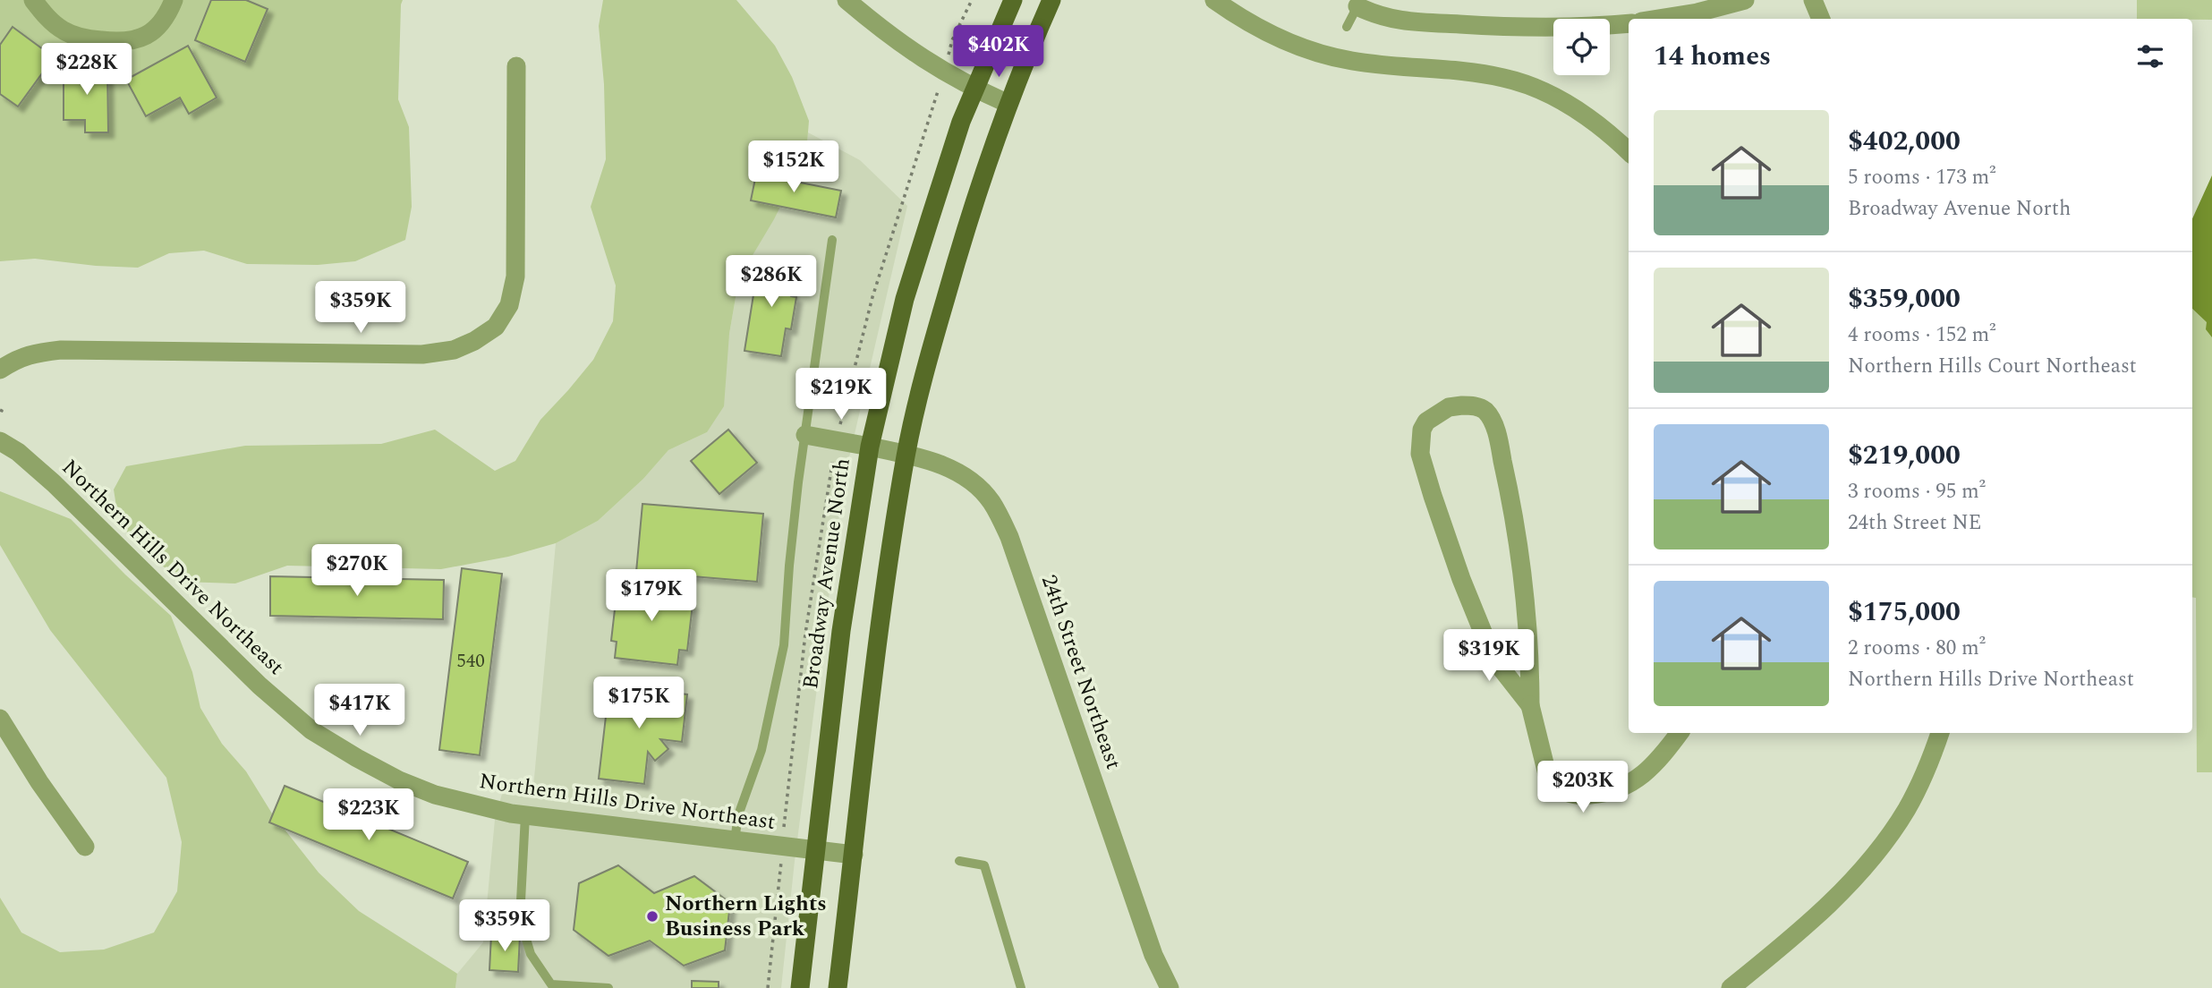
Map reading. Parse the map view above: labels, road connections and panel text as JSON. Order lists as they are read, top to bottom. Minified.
{"streets":{"main road":["Broadway Avenue North"],"street":["Northern Hills Drive Northeast","24th Street Northeast"]},"crossings":[["Northern Hills Drive Northeast","Broadway Avenue North"],["Broadway Avenue North","24th Street Northeast"]],"places":["Northern Lights Business Park"],"house_numbers":["540"],"page":{"heading":"14 homes","price":["$402K","$228K","$152K","$286K","$359K","$219K","$270K","$179K","$319K","$175K","$417K","$203K","$223K","$359K"],"list":[{"name":"$402,000","note":"5 rooms · 173 m² · Broadway Avenue North"},{"name":"$359,000","note":"4 rooms · 152 m² · Northern Hills Court Northeast"},{"name":"$219,000","note":"3 rooms · 95 m² · 24th Street NE"},{"name":"$175,000","note":"2 rooms · 80 m² · Northern Hills Drive Northeast"}]}}
